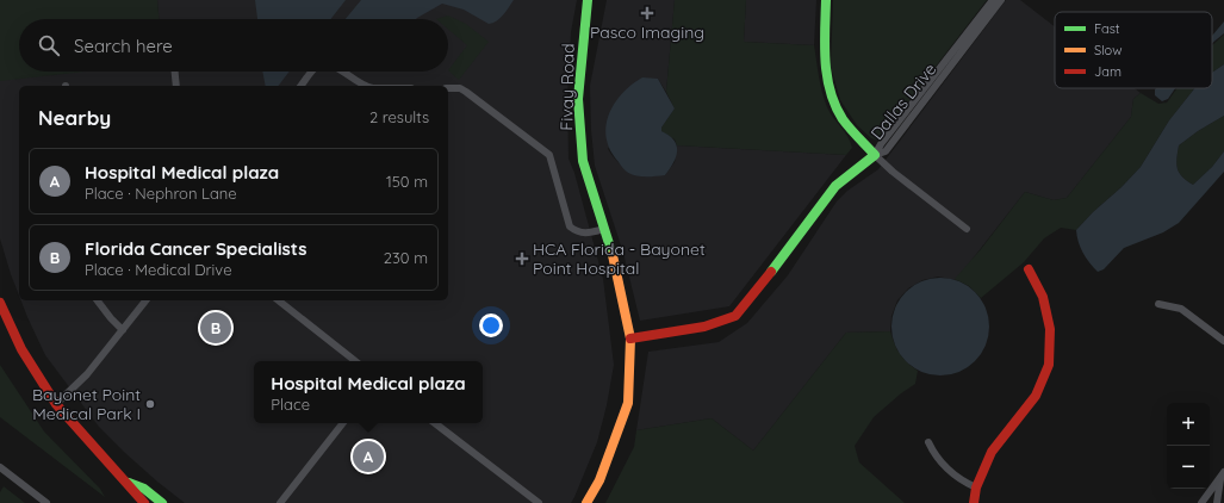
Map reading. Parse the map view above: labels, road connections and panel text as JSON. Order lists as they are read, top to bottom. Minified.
{"streets":{"street":["Fivay Road","Dallas Drive"]},"places":{"health":["Pasco Imaging","HCA Florida - Bayonet Point Hospital"],"other":["Bayonet Point Medical Park I"]},"legend":["Fast","Slow","Jam"],"page":{"search":"Search here","heading":["Nearby","2 results"],"list":[{"mark":"A","name":"Hospital Medical plaza","note":"Place · Nephron Lane","value":"150 m"},{"mark":"B","name":"Florida Cancer Specialists","note":"Place · Medical Drive","value":"230 m"}],"pins":["B","A"],"popup":["Hospital Medical plaza","Place"],"map_buttons":["+","−"]}}
